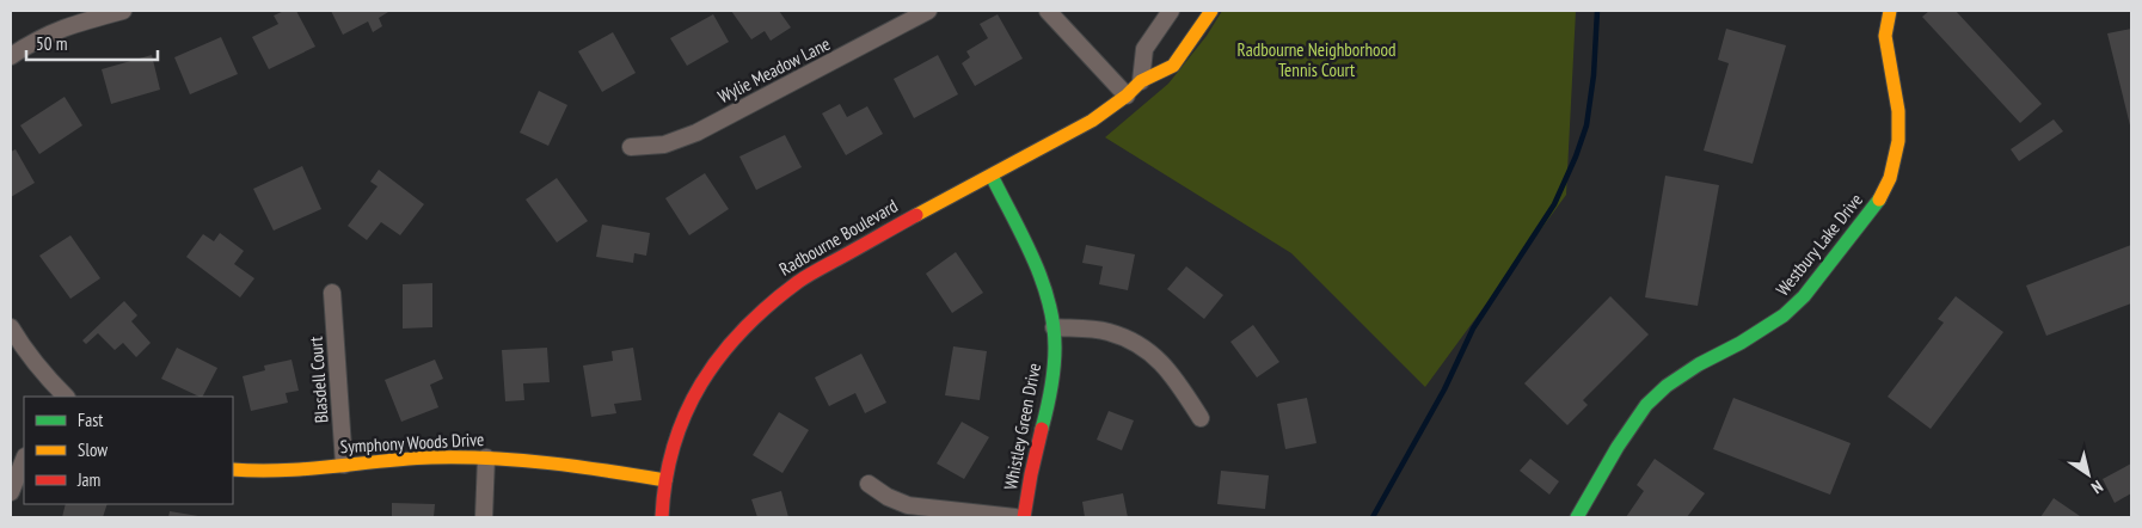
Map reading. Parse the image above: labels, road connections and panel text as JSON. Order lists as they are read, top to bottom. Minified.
{"streets":{"street":["Wylie Meadow Lane","Radbourne Boulevard","Westbury Lake Drive","Blasdell Court","Whistley Green Drive","Symphony Woods Drive"]},"crossings":[["Radbourne Boulevard","Whistley Green Drive"],["Radbourne Boulevard","Symphony Woods Drive"],["Blasdell Court","Symphony Woods Drive"]],"parks":["Radbourne Neighborhood Tennis Court"],"legend":["Fast","Slow","Jam"],"scale_bar":"50 m","north":"bottom right"}
